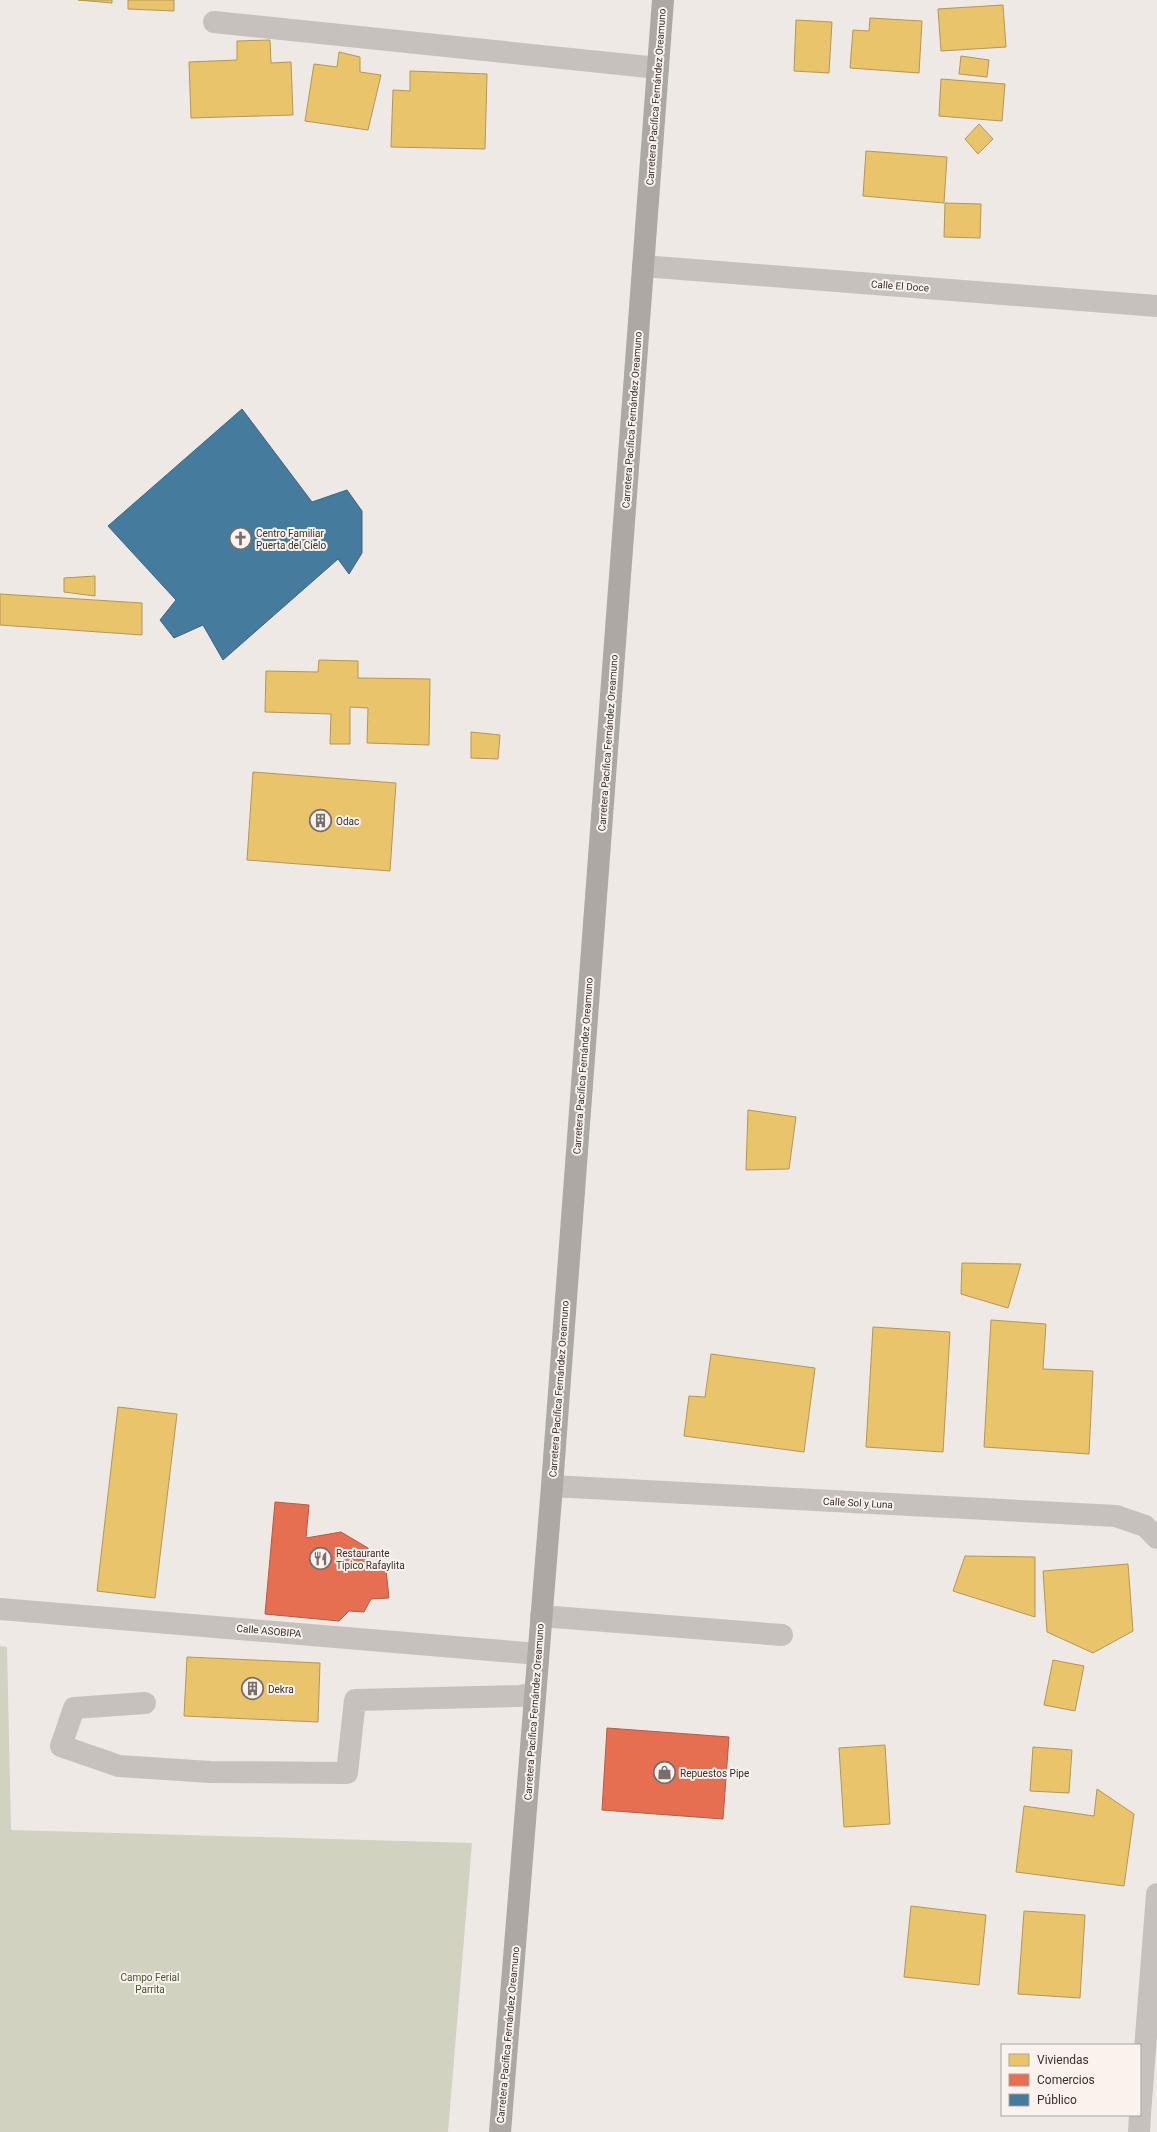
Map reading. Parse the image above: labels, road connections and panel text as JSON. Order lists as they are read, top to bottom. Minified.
{"streets":{"highway":["Carretera Pacífica Fernández Oreamuno"],"street":["Calle El Doce","Calle Sol y Luna","Calle ASOBIPA"]},"crossings":[["Carretera Pacífica Fernández Oreamuno","Calle El Doce"],["Carretera Pacífica Fernández Oreamuno","Calle Sol y Luna"],["Carretera Pacífica Fernández Oreamuno","Calle ASOBIPA"]],"parks":["Campo Ferial Parrita"],"places":{"church":["Centro Familiar Puerta del Cielo"],"building":["Odac","Dekra"],"restaurant":["Restaurante Tipico Rafaylita"],"shop":["Repuestos Pipe"]},"legend":["Viviendas","Comercios","Público"]}
